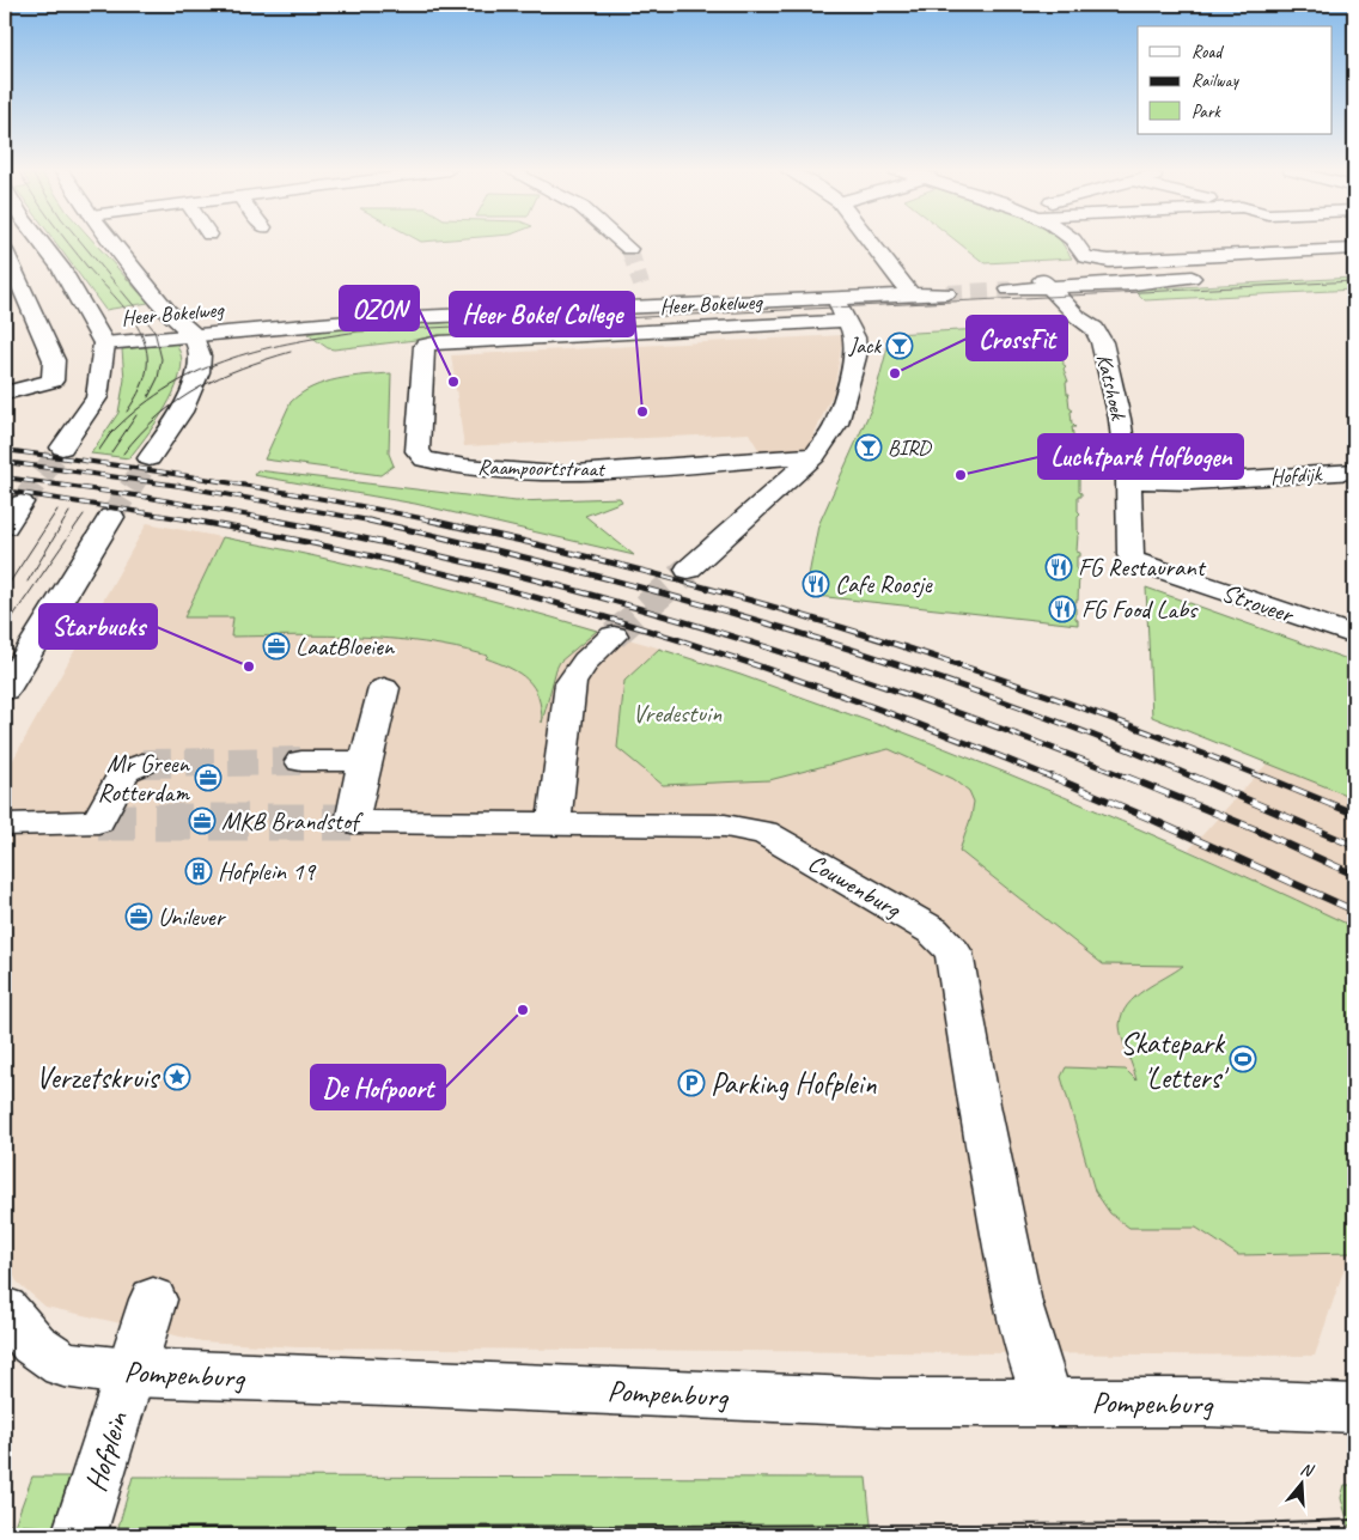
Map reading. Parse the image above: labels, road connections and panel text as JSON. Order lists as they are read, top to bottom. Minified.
{"streets":{"street":["Heer Bokelweg","Katshoek","Raampoortstraat","Hofdijk","Stroveer","Couwenburg","Pompenburg","Hofplein"]},"crossings":[["Heer Bokelweg","Raampoortstraat"],["Katshoek","Hofdijk"],["Katshoek","Stroveer"],["Hofdijk","Stroveer"],["Couwenburg","Pompenburg"],["Pompenburg","Hofplein"]],"parks":["Vredestuin"],"places":{"bar":["Jack","BIRD"],"other":["CrossFit","OZON","Heer Bokel College","Luchtpark Hofbogen","Starbucks","De Hofpoort"],"restaurant":["FG Restaurant","Cafe Roosje","FG Food Labs"],"office":["LaatBloeien","Mr Green Rotterdam","MKB Brandstof","Unilever"],"building":["Hofplein 19"],"sports":["Skatepark 'Letters'"],"place":["Verzetskruis"],"parking":["Parking Hofplein"]},"legend":["Road","Railway","Park"],"north":"top"}
